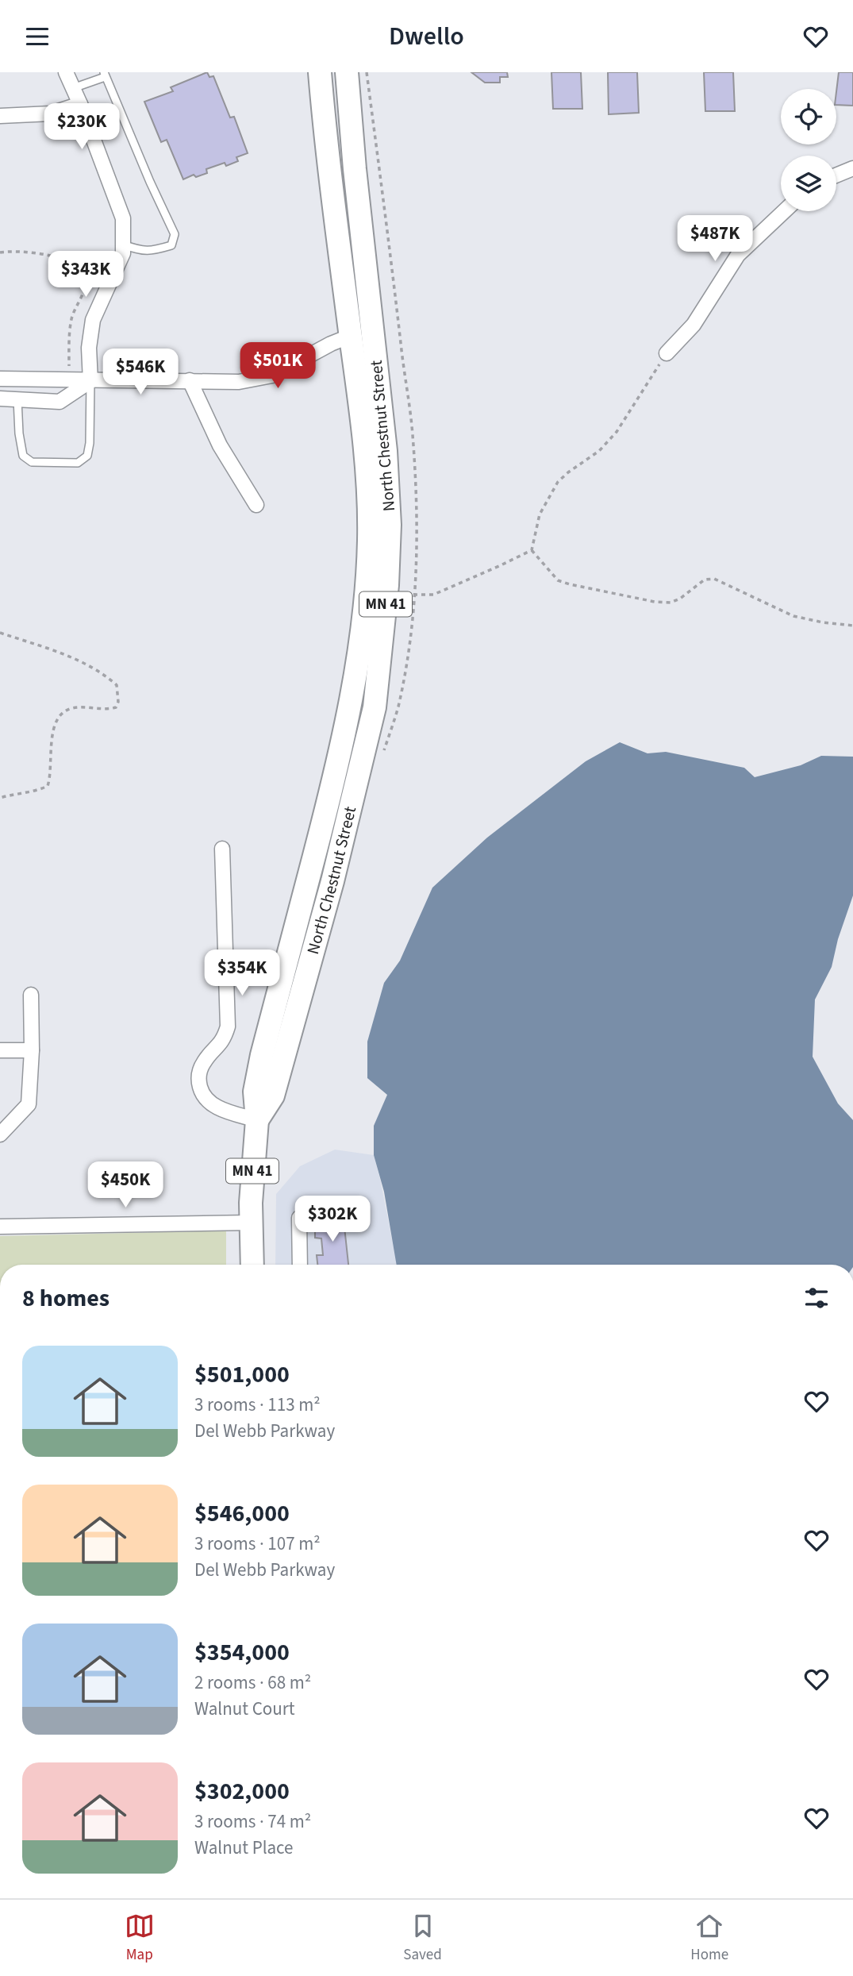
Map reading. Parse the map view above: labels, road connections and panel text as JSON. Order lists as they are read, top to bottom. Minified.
{"streets":{"main road":["North Chestnut Street","MN 41"]},"crossings":[["North Chestnut Street","MN 41"]],"page":{"header":"Dwello","price":["$230K","$487K","$343K","$501K","$546K","$354K","$450K","$302K"],"heading":"8 homes","list":[{"name":"$501,000","note":"3 rooms · 113 m² · Del Webb Parkway"},{"name":"$546,000","note":"3 rooms · 107 m² · Del Webb Parkway"},{"name":"$354,000","note":"2 rooms · 68 m² · Walnut Court"},{"name":"$302,000","note":"3 rooms · 74 m² · Walnut Place"}],"tabs":["Map","Saved","Home"]}}
